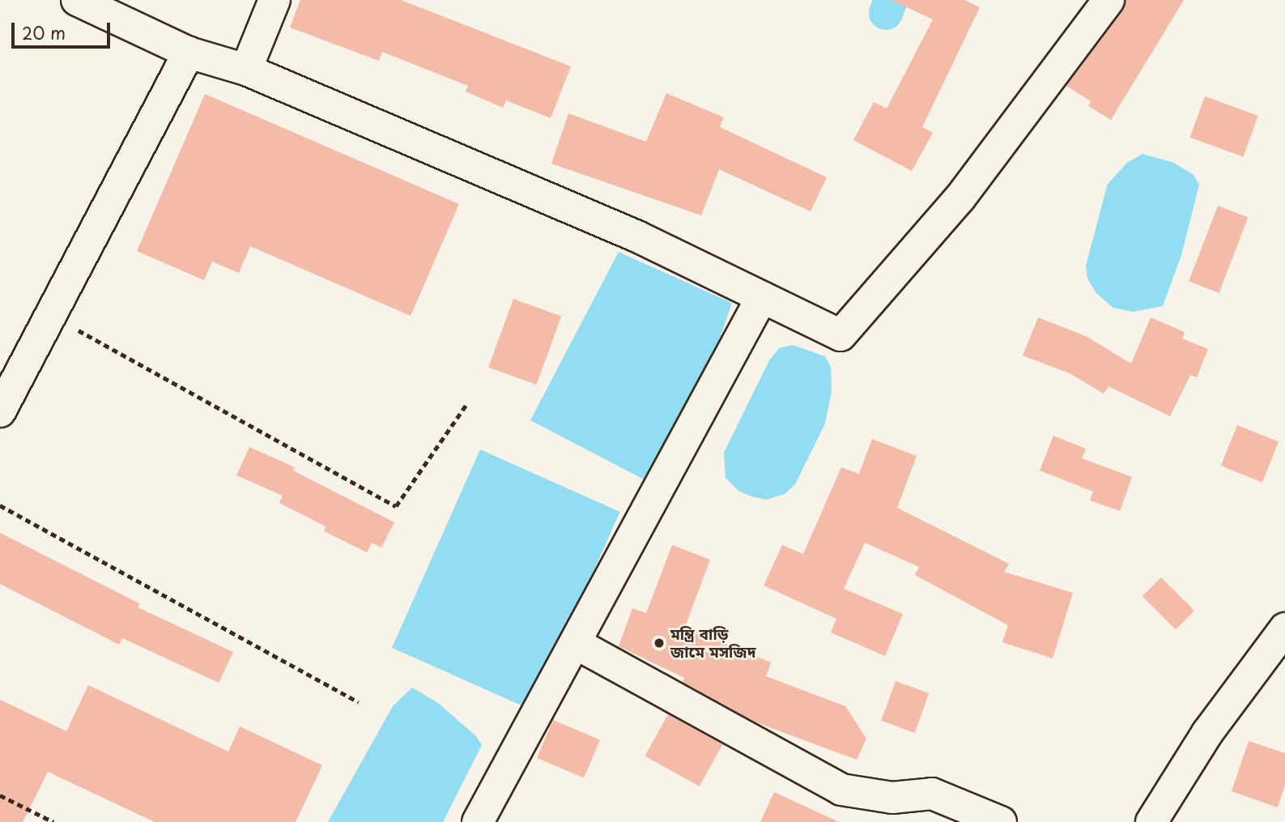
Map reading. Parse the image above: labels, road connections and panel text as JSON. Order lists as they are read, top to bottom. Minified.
{"places":["মন্ত্রি বাড়ি জামে মসজিদ"],"scale_bar":"20 m"}
